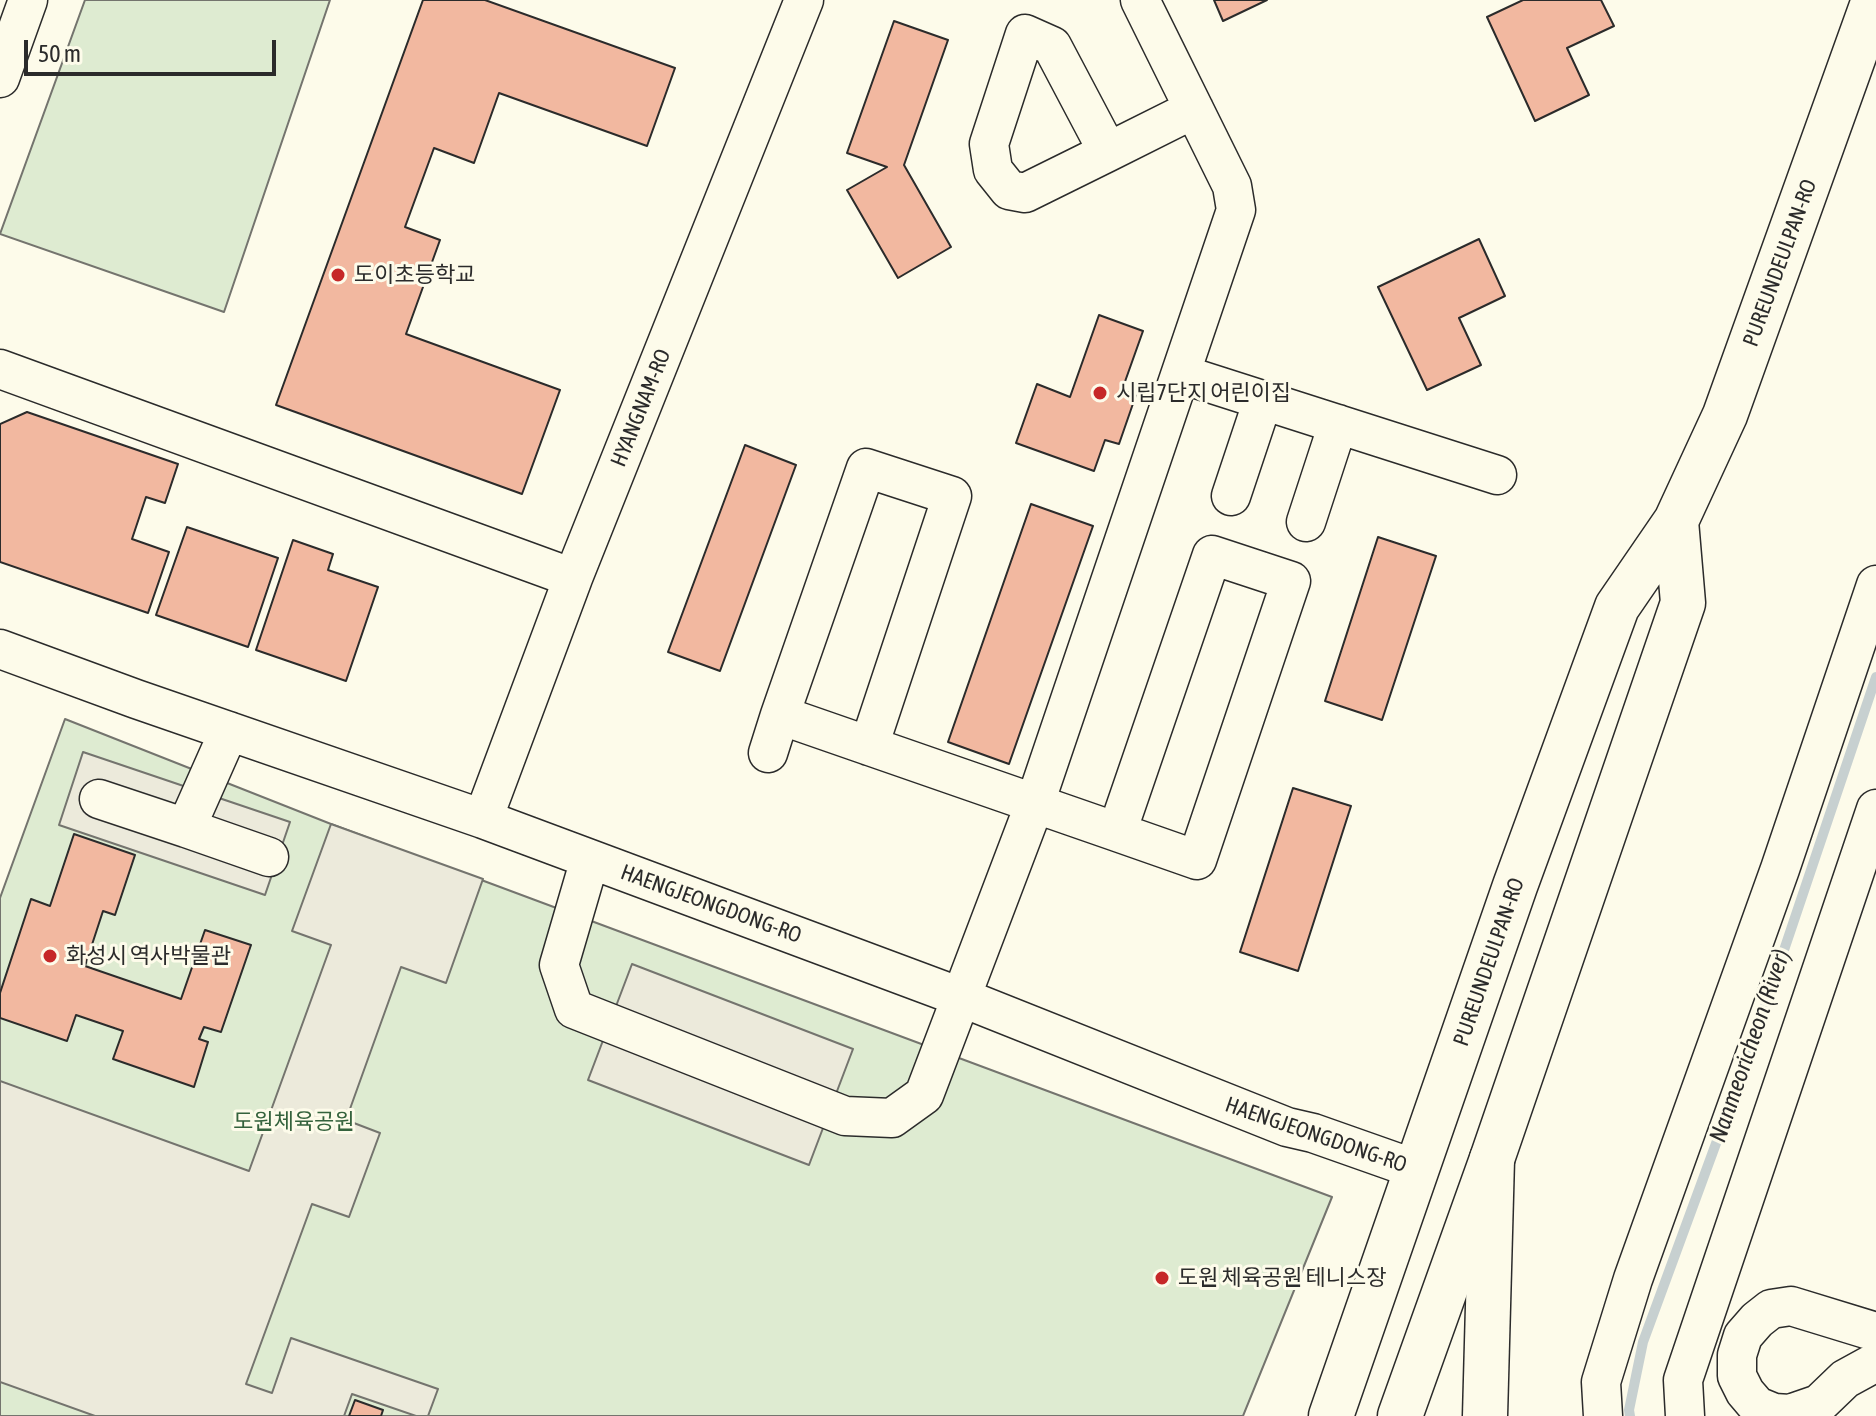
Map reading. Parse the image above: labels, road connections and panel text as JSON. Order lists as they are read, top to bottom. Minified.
{"streets":{"main road":["PUREUNDEULPAN-RO"],"street":["HYANGNAM-RO","HAENGJEONGDONG-RO"]},"crossings":[["PUREUNDEULPAN-RO","HAENGJEONGDONG-RO"],["HYANGNAM-RO","HAENGJEONGDONG-RO"]],"water":["Nanmeoricheon (River)"],"parks":["도원체육공원"],"places":["도이초등학교","시립7단지 어린이집","화성시 역사박물관","도원 체육공원 테니스장"],"scale_bar":"50 m"}
